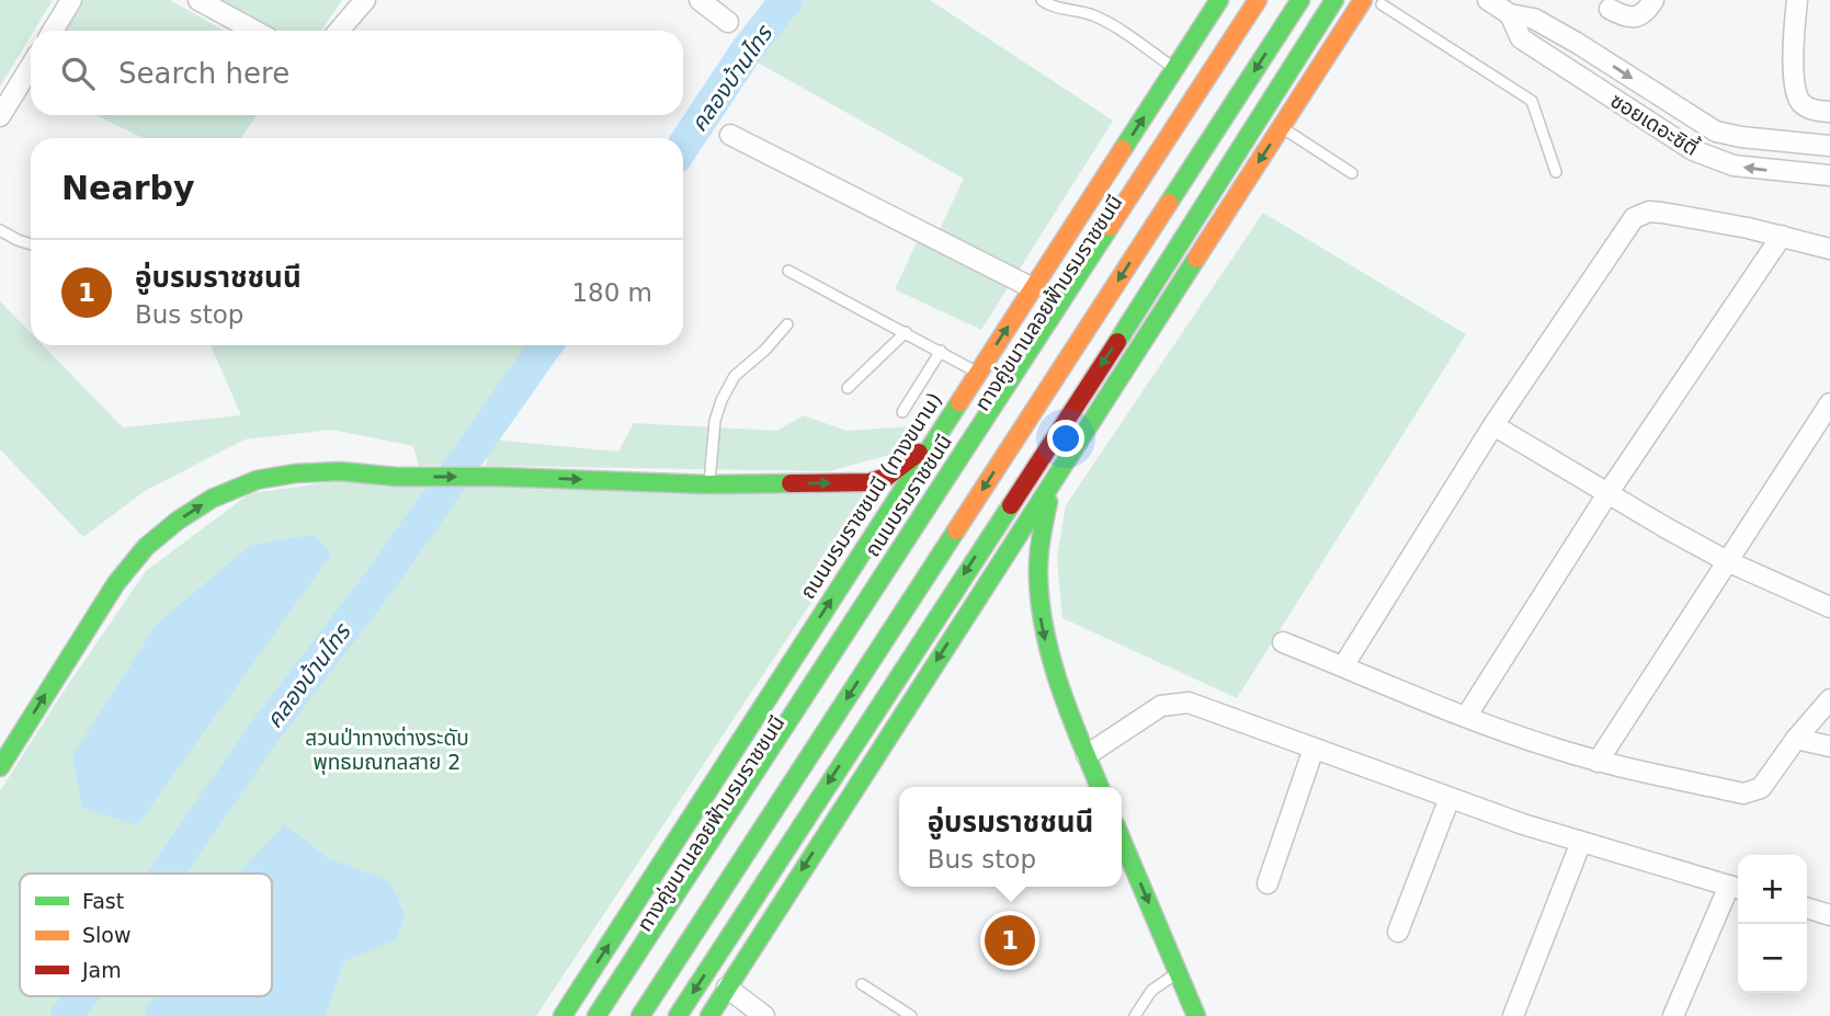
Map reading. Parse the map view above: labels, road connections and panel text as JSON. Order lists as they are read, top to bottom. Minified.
{"streets":{"main road":["ทางคู่ขนานลอยฟ้าบรมราชชนนี","ถนนบรมราชชนนี (ทางขนาน)","ถนนบรมราชชนนี"],"street":["ซอยเดอะซิตี้"]},"water":["คลองบ้านไทร"],"parks":["สวนป่าทางต่างระดับ พุทธมณฑลสาย 2"],"legend":["Fast","Slow","Jam"],"page":{"search":"Search here","heading":"Nearby","list":[{"mark":"1","name":"อู่บรมราชชนนี","note":"Bus stop","value":"180 m"}],"popup":["อู่บรมราชชนนี","Bus stop"],"map_buttons":["+","−"],"pins":"1"}}
